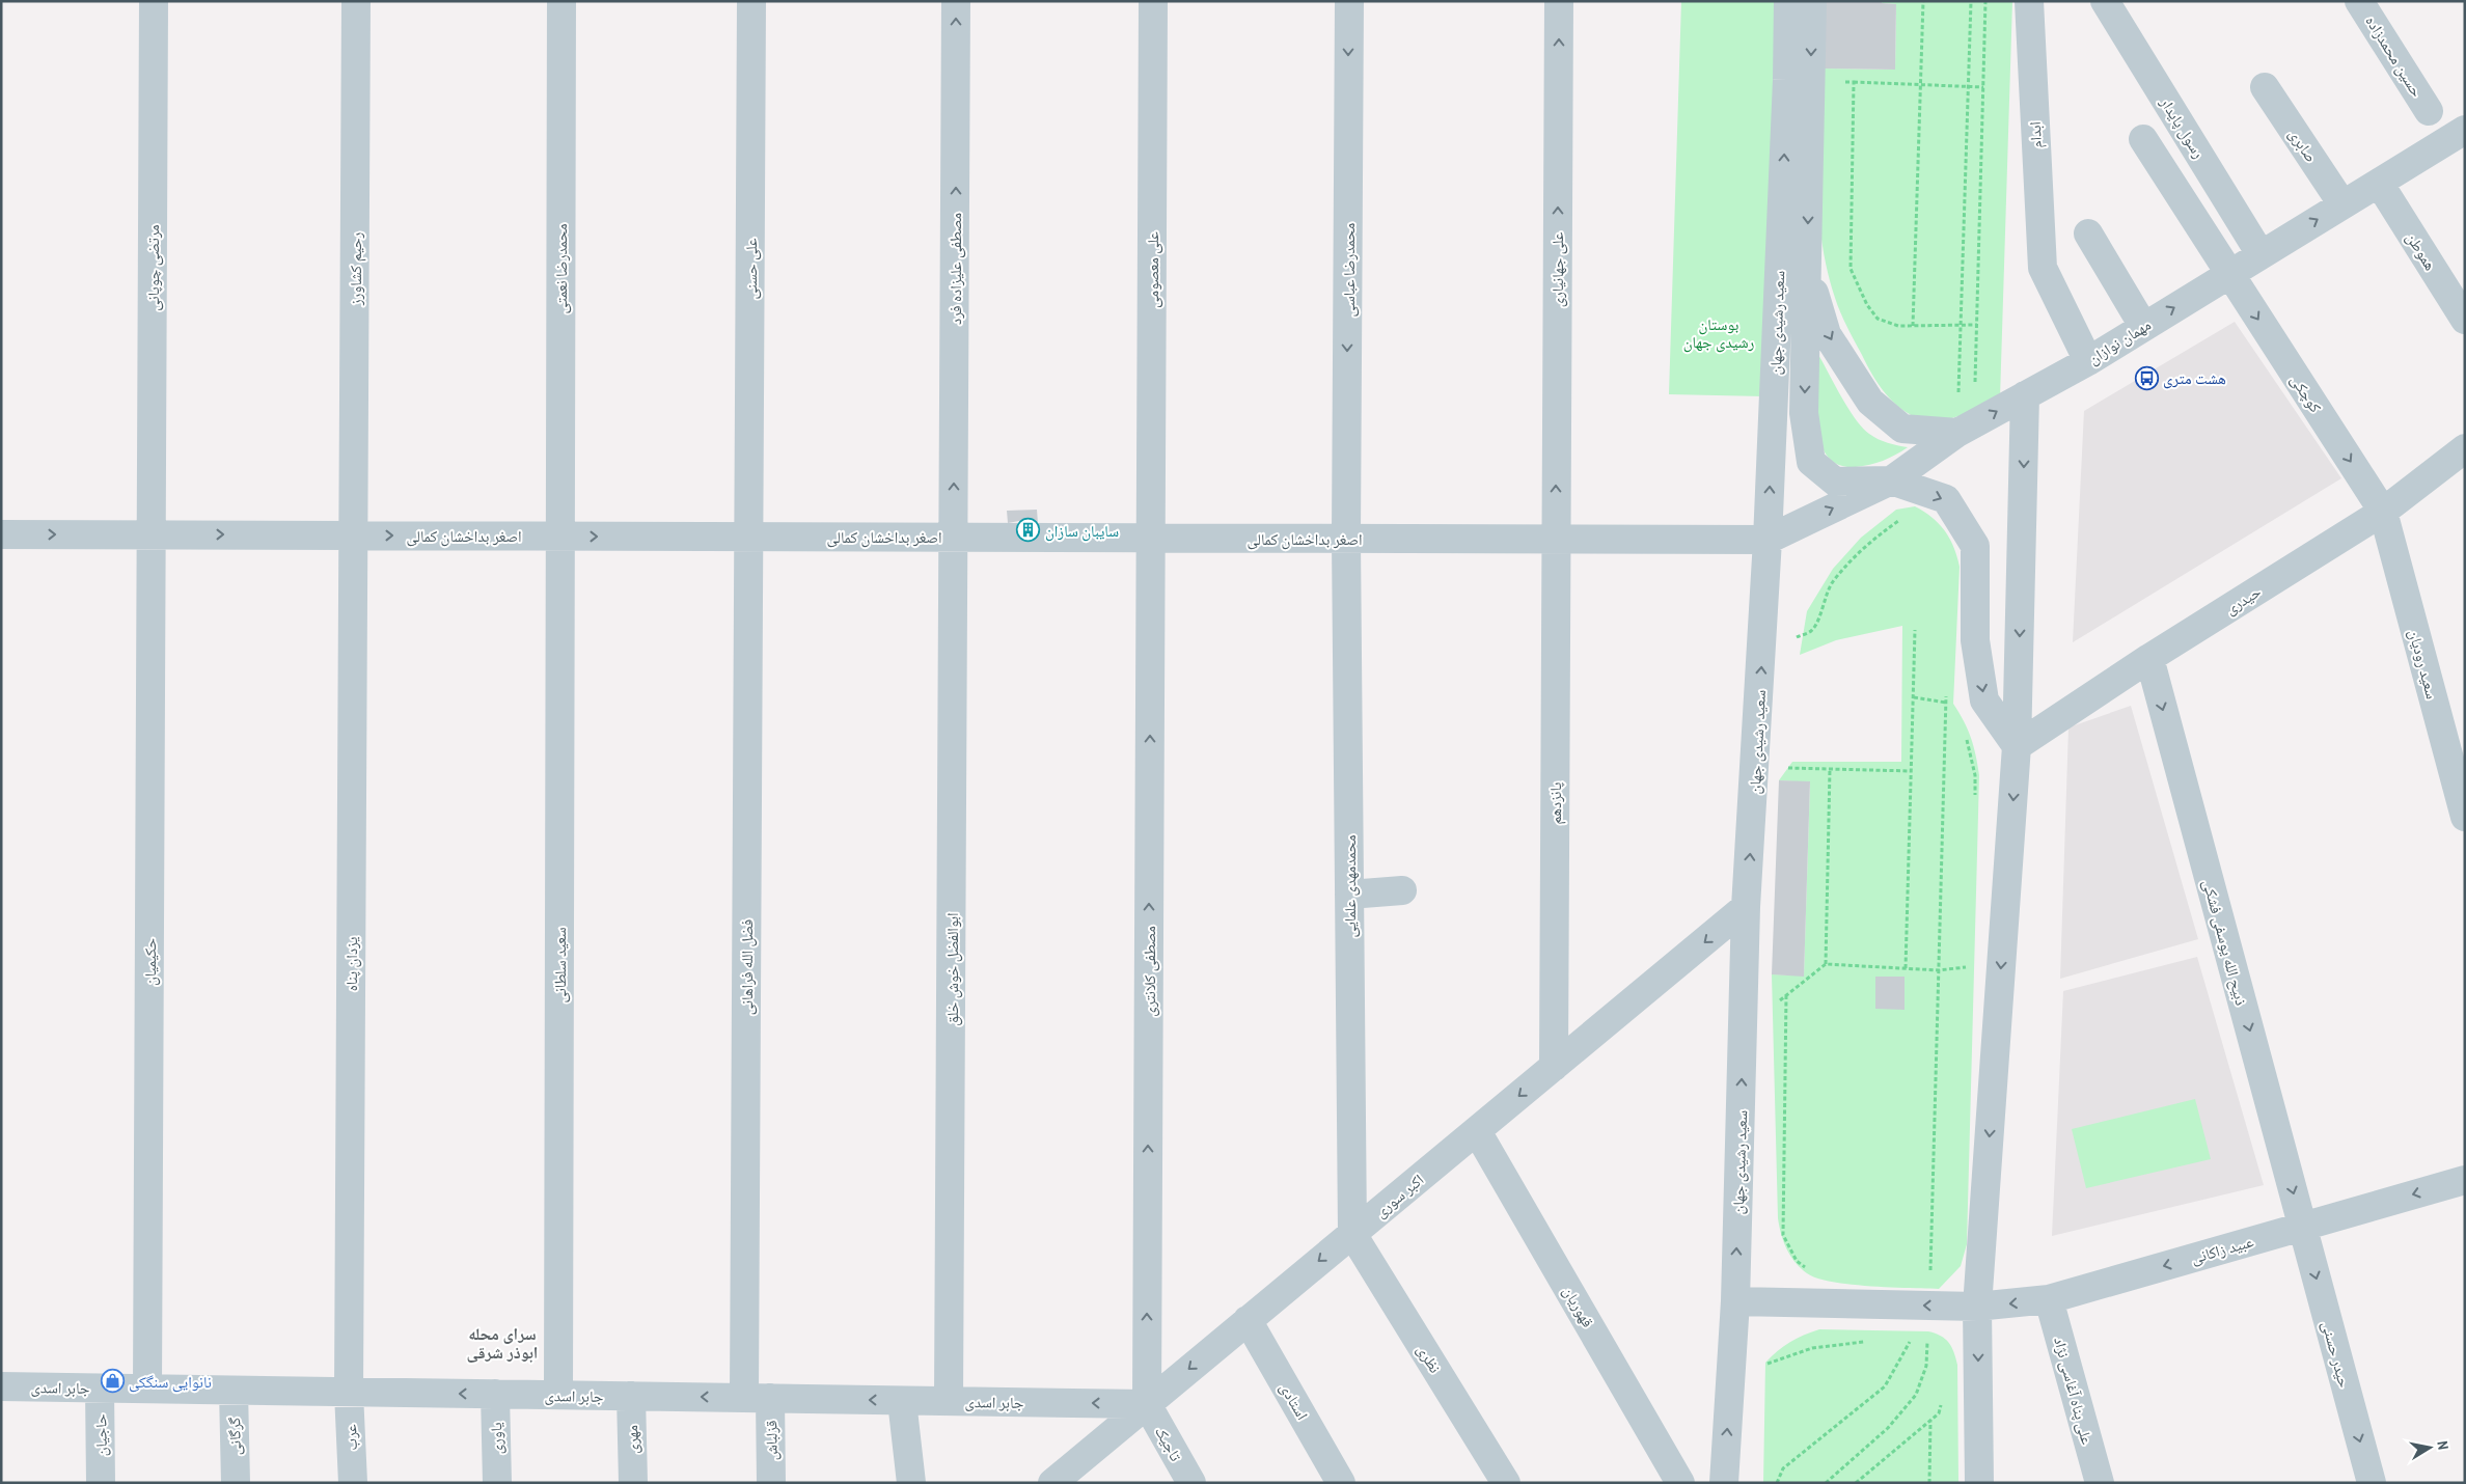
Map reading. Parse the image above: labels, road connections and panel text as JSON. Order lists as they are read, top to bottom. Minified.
{"streets":{"street":["حسین محمدزاده","رسول پایدار","ابدام","صابری","هموطن","مرتضی چوپانی","رحیم کشاورز","محمدرضا نعمتی","علی حسنی","مصطفی علیزاده فرد","علی معصومی","محمدرضا عباسی","علی جهانیاری","سعید رشیدی جهان","مهمان نوازان","کوچکی","اصغر بداخشان کمالی","حیدری","سعید رودیان","پانزدهم","محمدمهدی علمایی","ذبیح الله یوسفی فشکی","حکیمیان","یزدان پناه","سعید سلطانی","فضل الله فراهانی","ابوالفضل خوش خلق","مصطفی کلانتری","اکبر سوری","عبید زاکانی","قهوریان","حیدر حسنی","نظری","جابر اسدی","علی پناه آغاسی نژاد","استادی","حاجیان","گرگانی","عرب","یاوری","مهری","قزلباش","تاجیک"]},"crossings":[["رسول پایدار","مهمان نوازان"],["ابدام","مهمان نوازان"],["صابری","مهمان نوازان"],["هموطن","مهمان نوازان"],["مرتضی چوپانی","اصغر بداخشان کمالی"],["مرتضی چوپانی","حکیمیان"],["رحیم کشاورز","اصغر بداخشان کمالی"],["رحیم کشاورز","یزدان پناه"],["محمدرضا نعمتی","اصغر بداخشان کمالی"],["محمدرضا نعمتی","سعید سلطانی"],["علی حسنی","اصغر بداخشان کمالی"],["علی حسنی","فضل الله فراهانی"],["مصطفی علیزاده فرد","اصغر بداخشان کمالی"],["مصطفی علیزاده فرد","ابوالفضل خوش خلق"],["علی معصومی","اصغر بداخشان کمالی"],["علی معصومی","مصطفی کلانتری"],["محمدرضا عباسی","اصغر بداخشان کمالی"],["محمدرضا عباسی","محمدمهدی علمایی"],["علی جهانیاری","اصغر بداخشان کمالی"],["علی جهانیاری","پانزدهم"],["سعید رشیدی جهان","مهمان نوازان"],["سعید رشیدی جهان","اصغر بداخشان کمالی"],["سعید رشیدی جهان","اکبر سوری"],["سعید رشیدی جهان","عبید زاکانی"],["مهمان نوازان","کوچکی"],["مهمان نوازان","اصغر بداخشان کمالی"],["کوچکی","حیدری"],["کوچکی","سعید رودیان"],["اصغر بداخشان کمالی","پانزدهم"],["اصغر بداخشان کمالی","محمدمهدی علمایی"],["اصغر بداخشان کمالی","حکیمیان"],["اصغر بداخشان کمالی","یزدان پناه"],["اصغر بداخشان کمالی","سعید سلطانی"],["اصغر بداخشان کمالی","فضل الله فراهانی"],["اصغر بداخشان کمالی","ابوالفضل خوش خلق"],["اصغر بداخشان کمالی","مصطفی کلانتری"],["حیدری","سعید رودیان"],["حیدری","ذبیح الله یوسفی فشکی"],["پانزدهم","اکبر سوری"],["محمدمهدی علمایی","اکبر سوری"],["محمدمهدی علمایی","نظری"],["ذبیح الله یوسفی فشکی","عبید زاکانی"],["ذبیح الله یوسفی فشکی","حیدر حسنی"],["حکیمیان","جابر اسدی"],["یزدان پناه","جابر اسدی"],["یزدان پناه","عرب"],["سعید سلطانی","جابر اسدی"],["فضل الله فراهانی","جابر اسدی"],["فضل الله فراهانی","قزلباش"],["ابوالفضل خوش خلق","جابر اسدی"],["مصطفی کلانتری","اکبر سوری"],["مصطفی کلانتری","جابر اسدی"],["مصطفی کلانتری","تاجیک"],["اکبر سوری","قهوریان"],["اکبر سوری","نظری"],["اکبر سوری","جابر اسدی"],["اکبر سوری","استادی"],["اکبر سوری","تاجیک"],["عبید زاکانی","حیدر حسنی"],["عبید زاکانی","علی پناه آغاسی نژاد"],["جابر اسدی","حاجیان"],["جابر اسدی","گرگانی"],["جابر اسدی","عرب"],["جابر اسدی","یاوری"],["جابر اسدی","مهری"],["جابر اسدی","قزلباش"],["جابر اسدی","تاجیک"]],"one_way":["مصطفی علیزاده فرد","محمدرضا عباسی","علی جهانیاری","مهمان نوازان","کوچکی","اصغر بداخشان کمالی","مصطفی کلانتری","اکبر سوری","عبید زاکانی","حیدر حسنی","جابر اسدی"],"districts":["سرای محله ابوذر شرقی"],"parks":["بوستان رشیدی جهان"],"places":{"bus stop":["هشت متری"],"building":["سایبان سازان"],"shop":["نانوایی سنگکی"]},"north":"right"}
